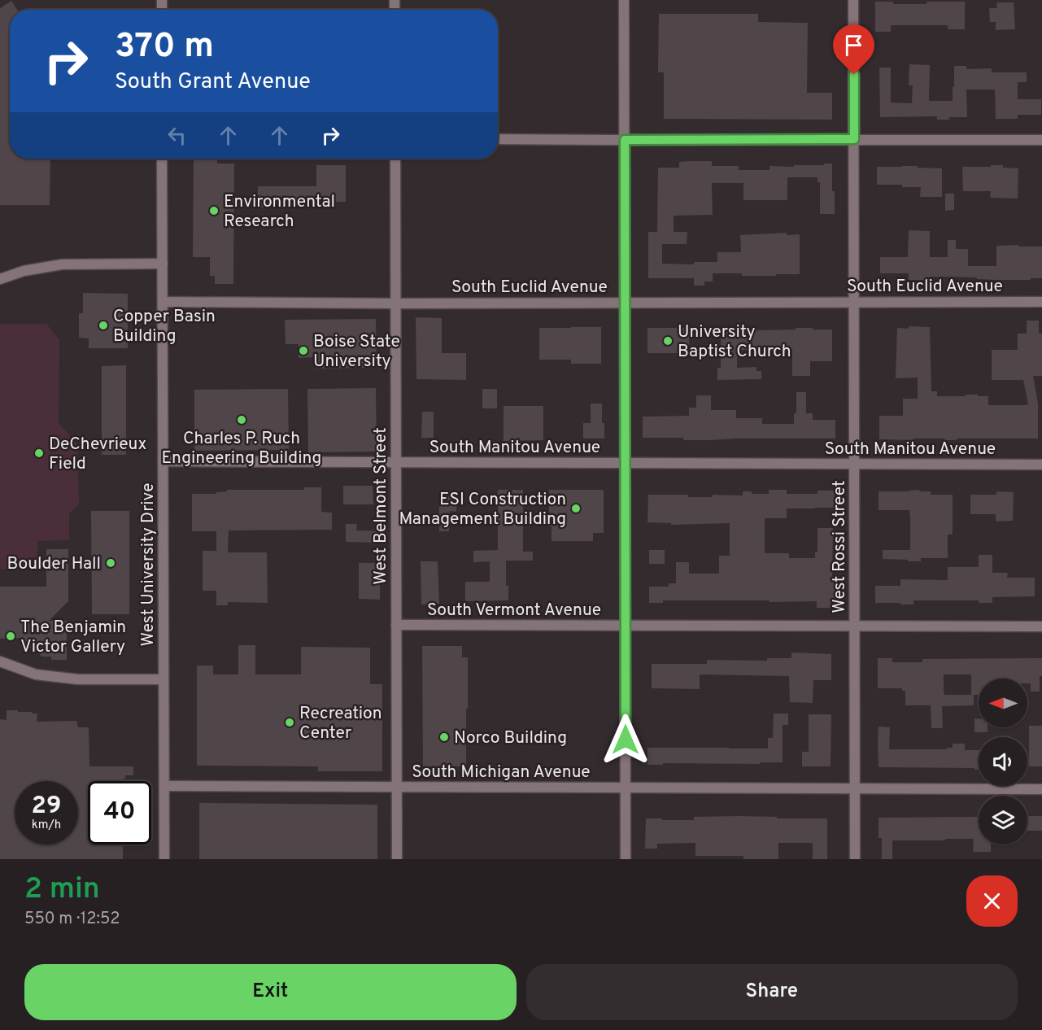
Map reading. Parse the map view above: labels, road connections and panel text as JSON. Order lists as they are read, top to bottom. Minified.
{"streets":{"street":["South Euclid Avenue","South Manitou Avenue","West Belmont Street","West Rossi Street","West University Drive","South Vermont Avenue","South Michigan Avenue"]},"crossings":[["South Euclid Avenue","West Belmont Street"],["South Euclid Avenue","West Rossi Street"],["South Euclid Avenue","West University Drive"],["South Manitou Avenue","West Belmont Street"],["South Manitou Avenue","West Rossi Street"],["South Manitou Avenue","West University Drive"],["West Belmont Street","South Vermont Avenue"],["West Belmont Street","South Michigan Avenue"],["West Rossi Street","South Vermont Avenue"],["West Rossi Street","South Michigan Avenue"],["West University Drive","South Michigan Avenue"]],"places":["Environmental Research","Copper Basin Building","University Baptist Church","Boise State University","Charles P. Ruch Engineering Building","DeChevrieux Field","ESI Construction Management Building","Boulder Hall","The Benjamin Victor Gallery","Recreation Center","Norco Building"],"north":"left","page":{"turn":["370 m","South Grant Avenue"],"speed":"29 km/h","limit":"40","heading":["2 min","550 m · 12:52"],"buttons":["Exit","Share"]}}
